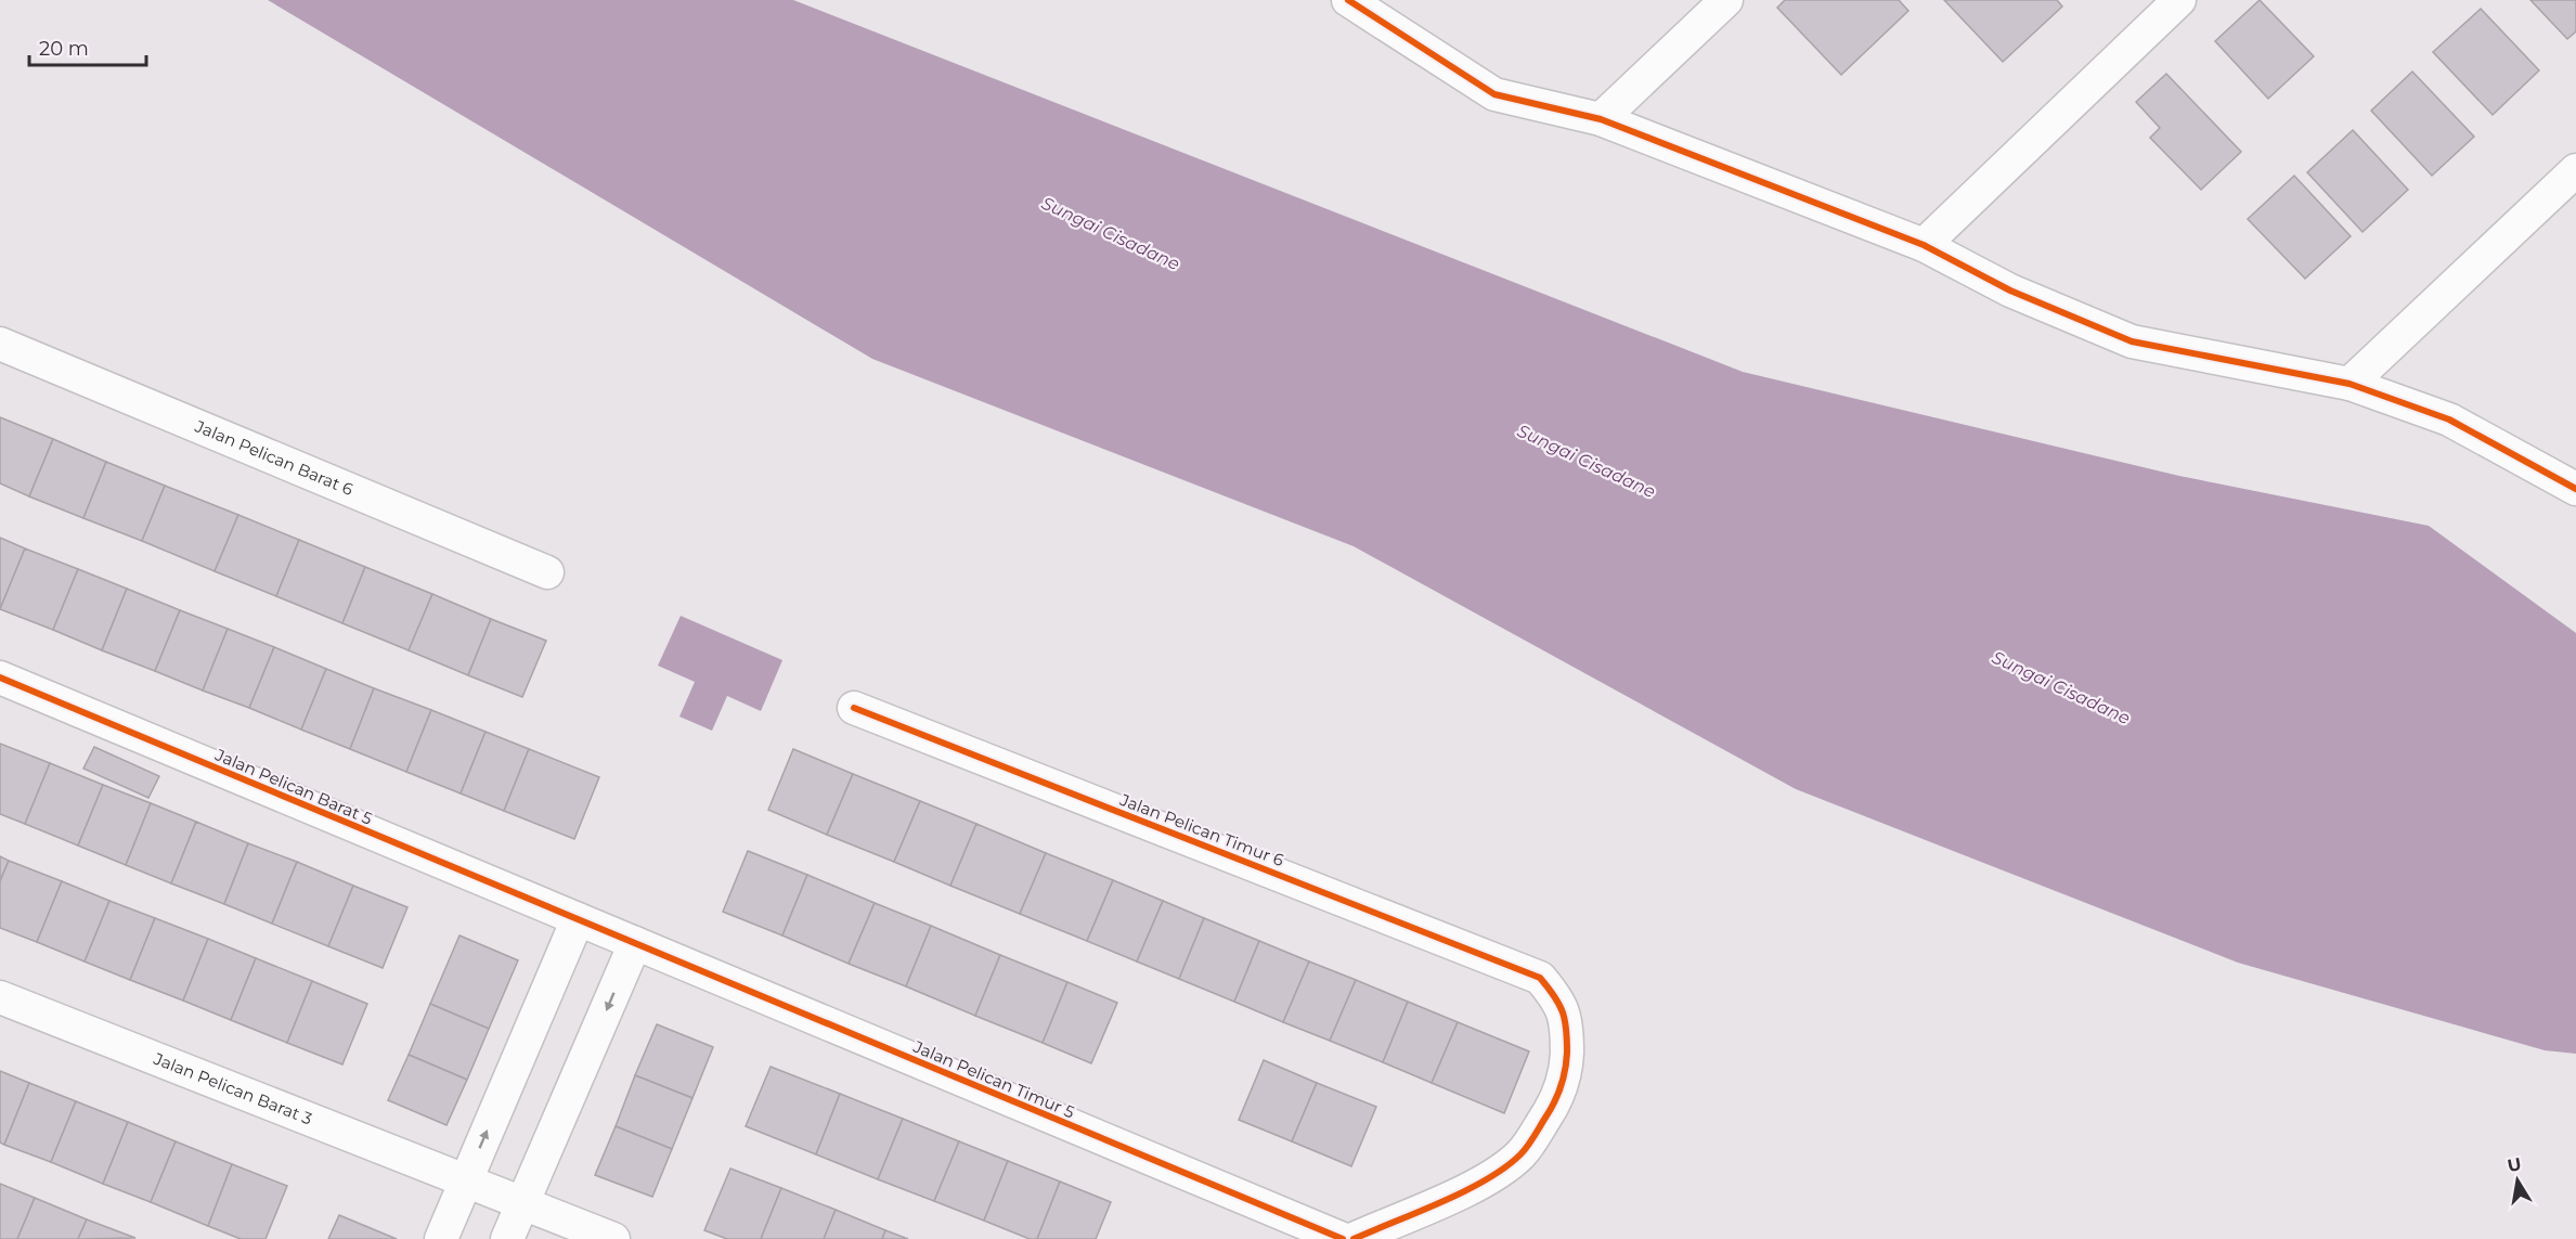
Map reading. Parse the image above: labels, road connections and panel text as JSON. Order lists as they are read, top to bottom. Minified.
{"streets":{"street":["Jalan Pelican Barat 6","Jalan Pelican Barat 5","Jalan Pelican Timur 6","Jalan Pelican Timur 5","Jalan Pelican Barat 3"]},"crossings":[["Jalan Pelican Barat 5","Jalan Pelican Timur 5"]],"water":["Sungai Cisadane"],"scale_bar":"20 m","north":"top"}
